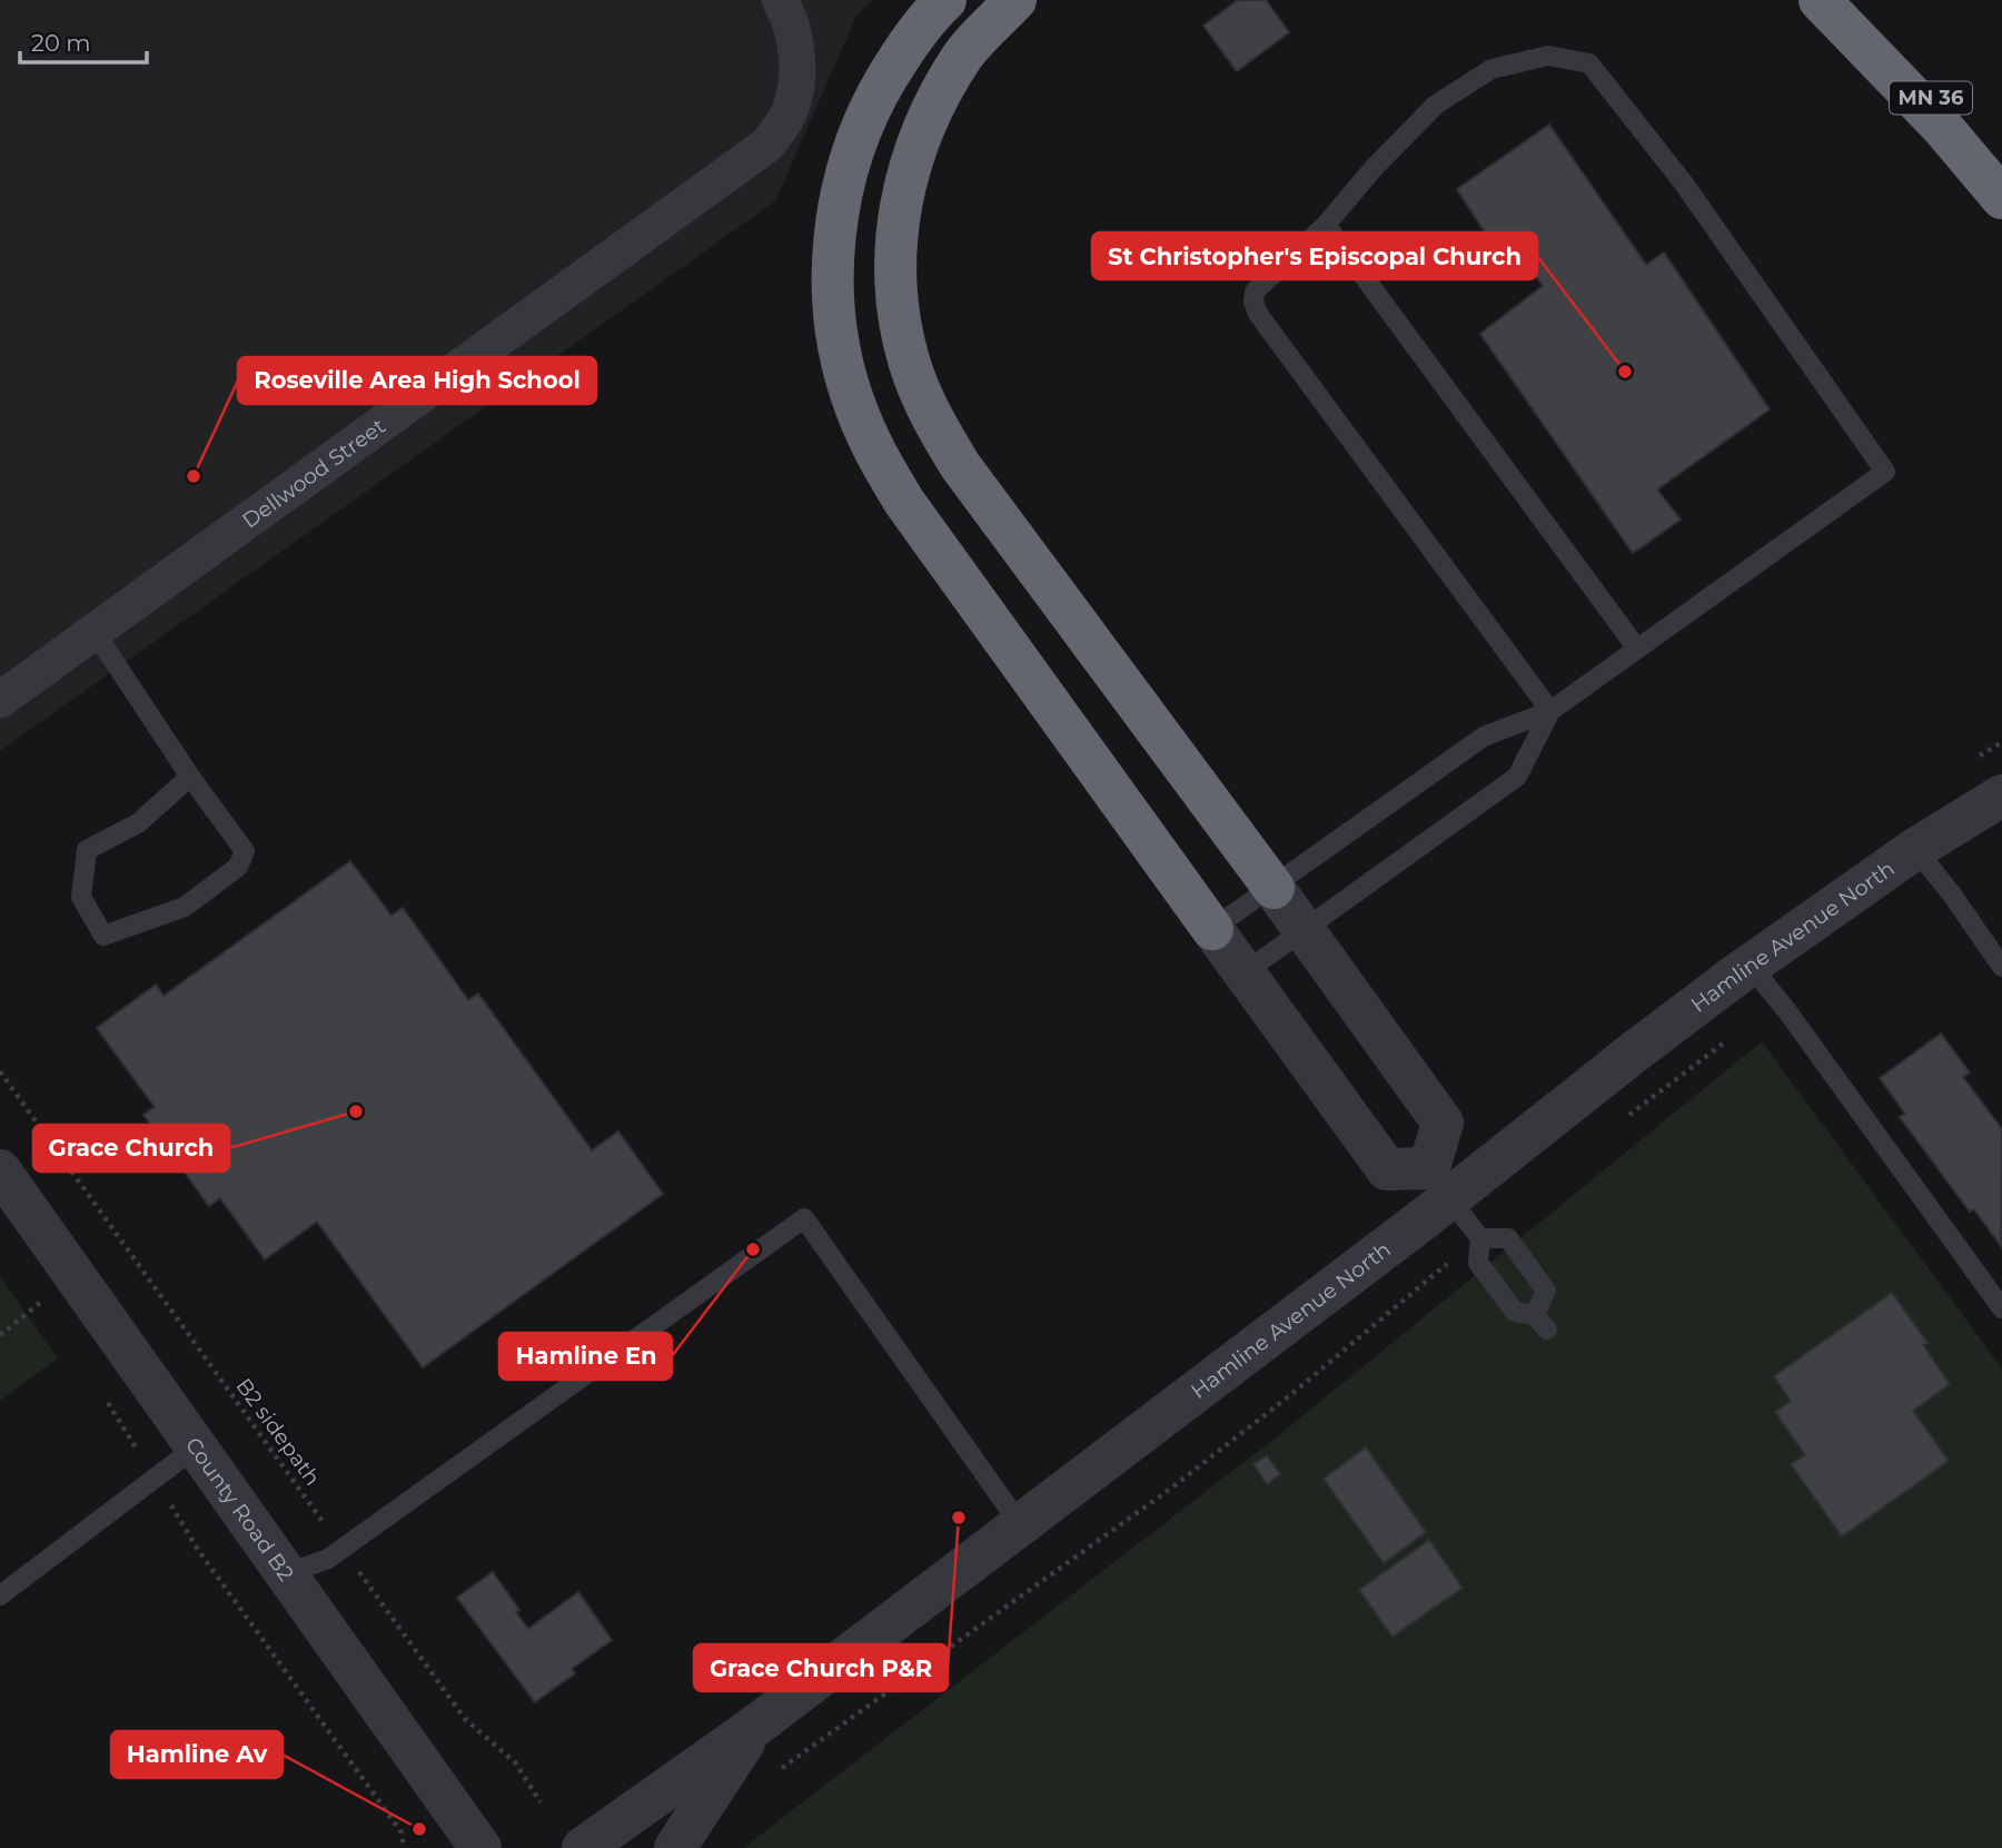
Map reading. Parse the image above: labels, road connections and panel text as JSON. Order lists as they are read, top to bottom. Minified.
{"streets":{"highway":["MN 36"],"street":["Dellwood Street","Hamline Avenue North","County Road B2"],"path":["B2 sidepath"]},"places":["St Christopher's Episcopal Church","Roseville Area High School","Grace Church","Hamline En","Grace Church P&R","Hamline Av"],"scale_bar":"20 m"}
